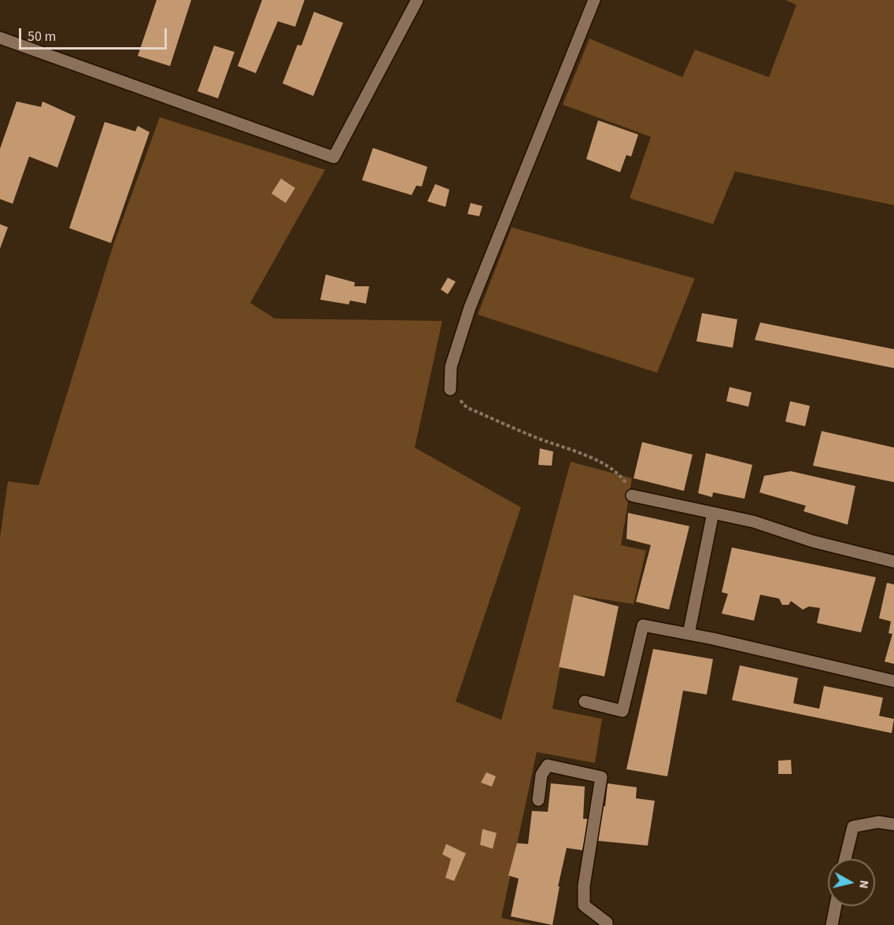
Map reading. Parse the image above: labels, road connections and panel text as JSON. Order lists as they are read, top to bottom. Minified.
{"scale_bar":"50 m","north":"right"}
